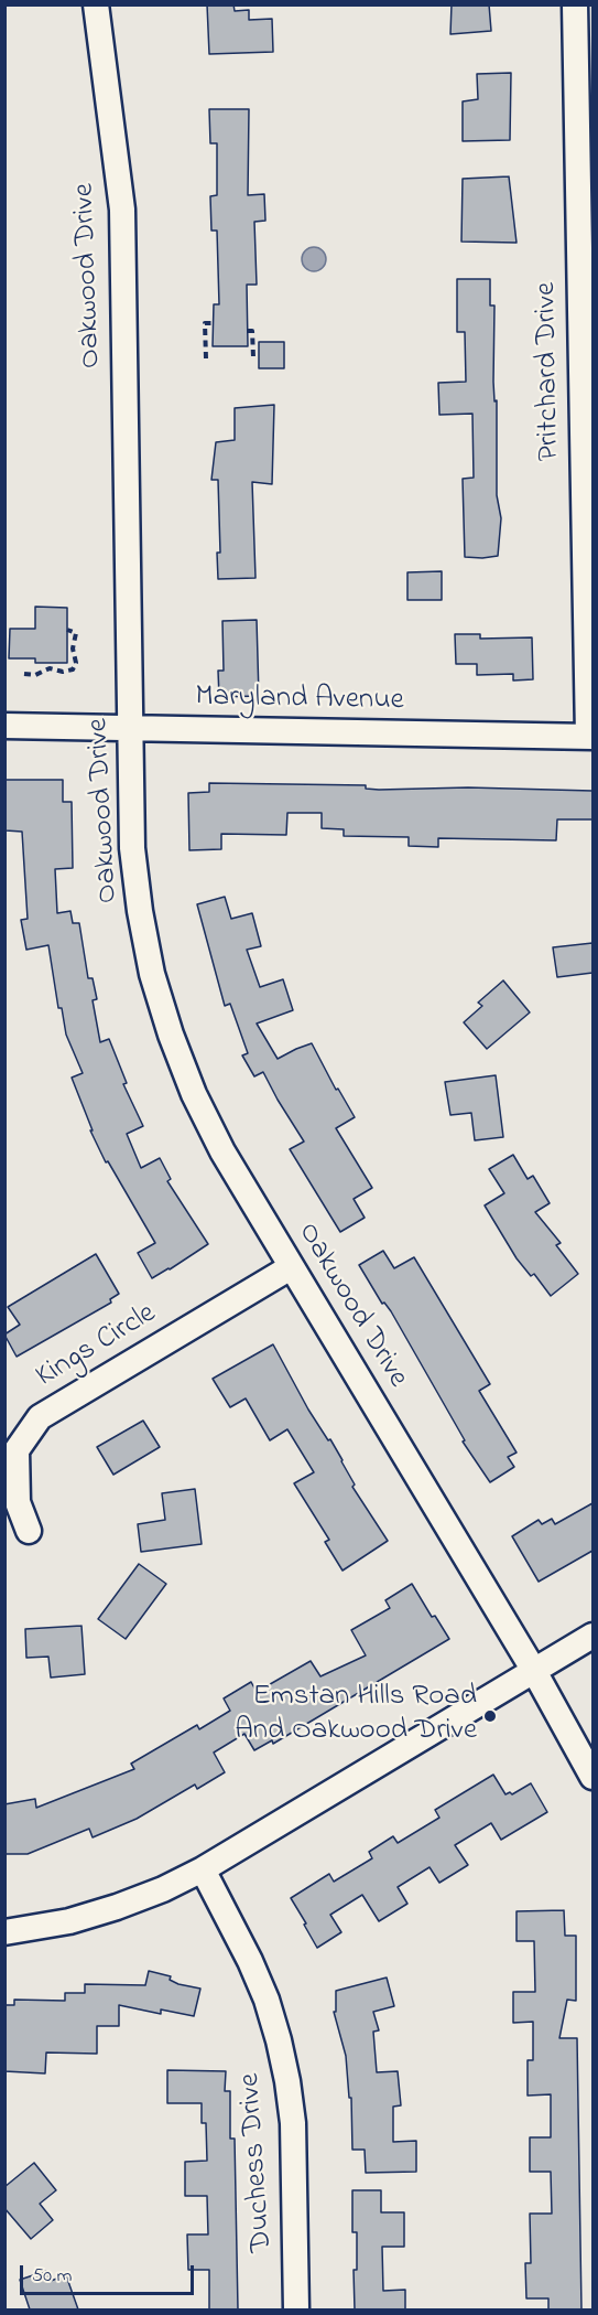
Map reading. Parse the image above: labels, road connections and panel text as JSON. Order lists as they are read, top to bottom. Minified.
{"streets":{"street":["Oakwood Drive","Pritchard Drive","Maryland Avenue","Kings Circle","Duchess Drive"]},"crossings":[["Oakwood Drive","Maryland Avenue"],["Oakwood Drive","Kings Circle"],["Pritchard Drive","Maryland Avenue"]],"places":["Emstan Hills Road And Oakwood Drive"],"scale_bar":"50 m"}
